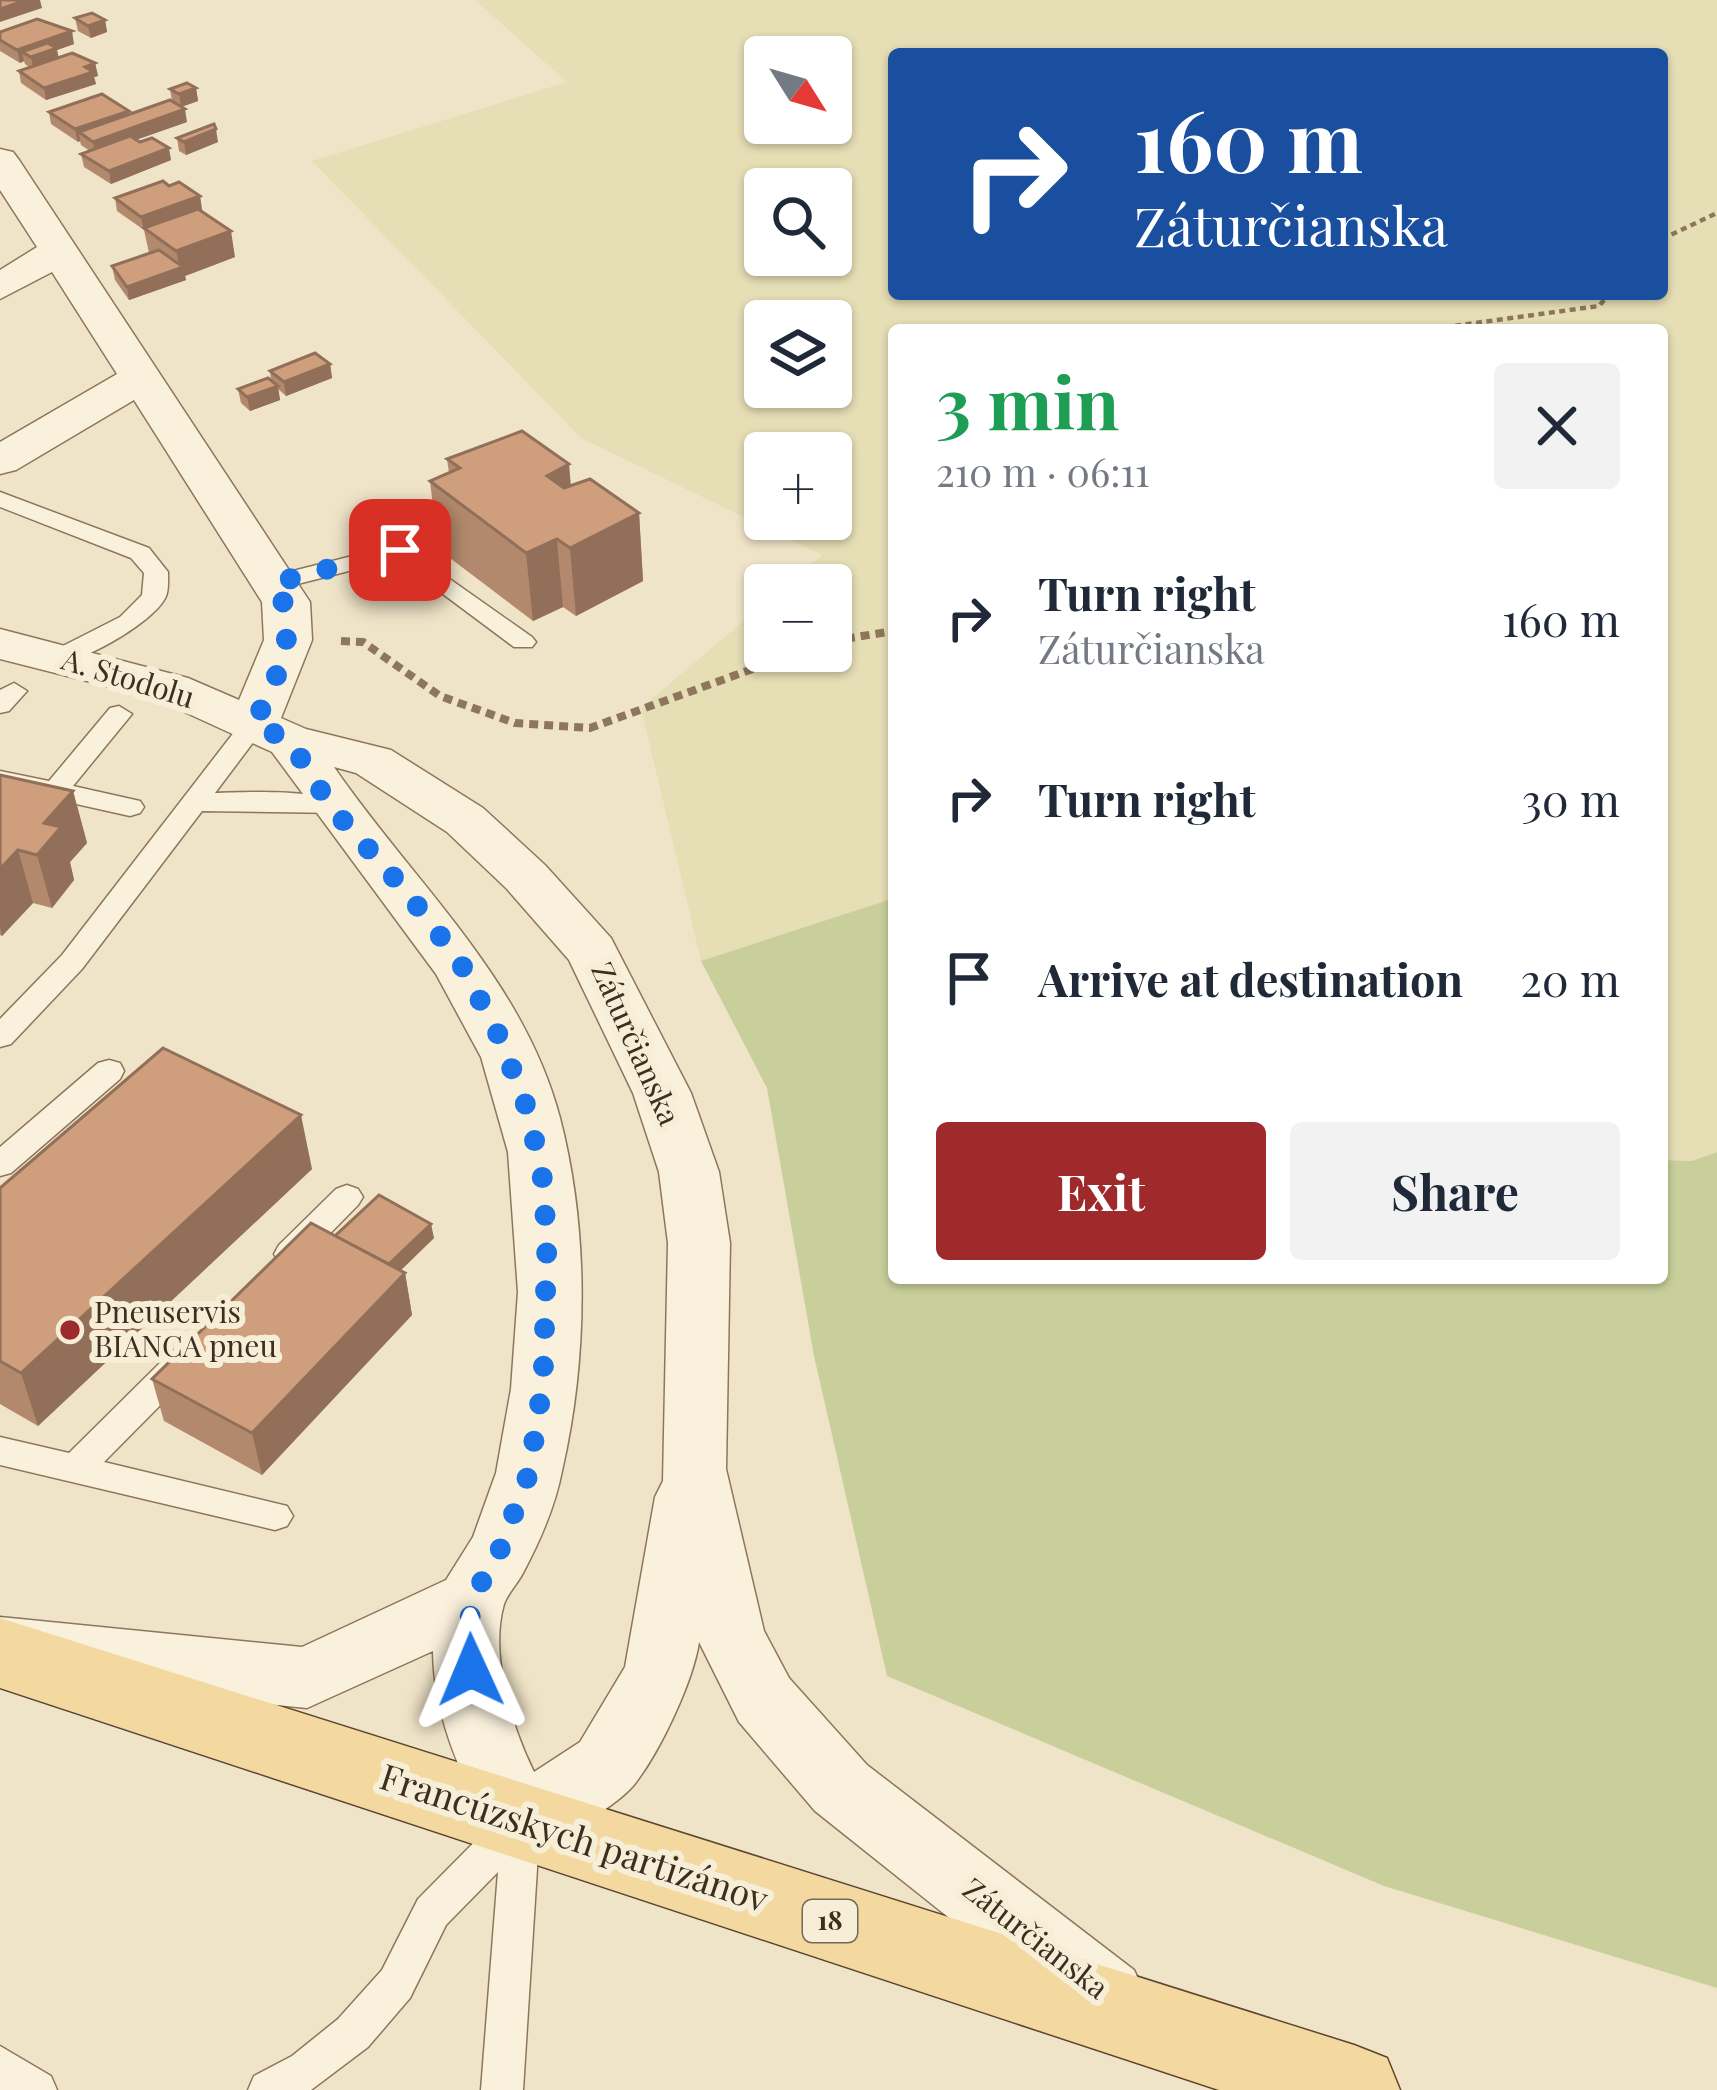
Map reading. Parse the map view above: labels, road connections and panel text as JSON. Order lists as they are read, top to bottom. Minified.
{"streets":{"main road":["Francúzskych partizánov","18"],"street":["A. Stodolu","Záturčianska"]},"crossings":[["A. Stodolu","Záturčianska"],["Záturčianska","Francúzskych partizánov"]],"places":["Pneuservis BIANCA pneu"],"north":"bottom right","page":{"map_buttons":["+","−"],"turn":["160 m","Záturčianska"],"heading":["3 min","210 m · 06:11"],"list":[{"name":"Turn right","note":"Záturčianska","value":"160 m"},{"name":"Turn right","value":"30 m"},{"name":"Arrive at destination","value":"20 m"}],"buttons":["Exit","Share"]}}
